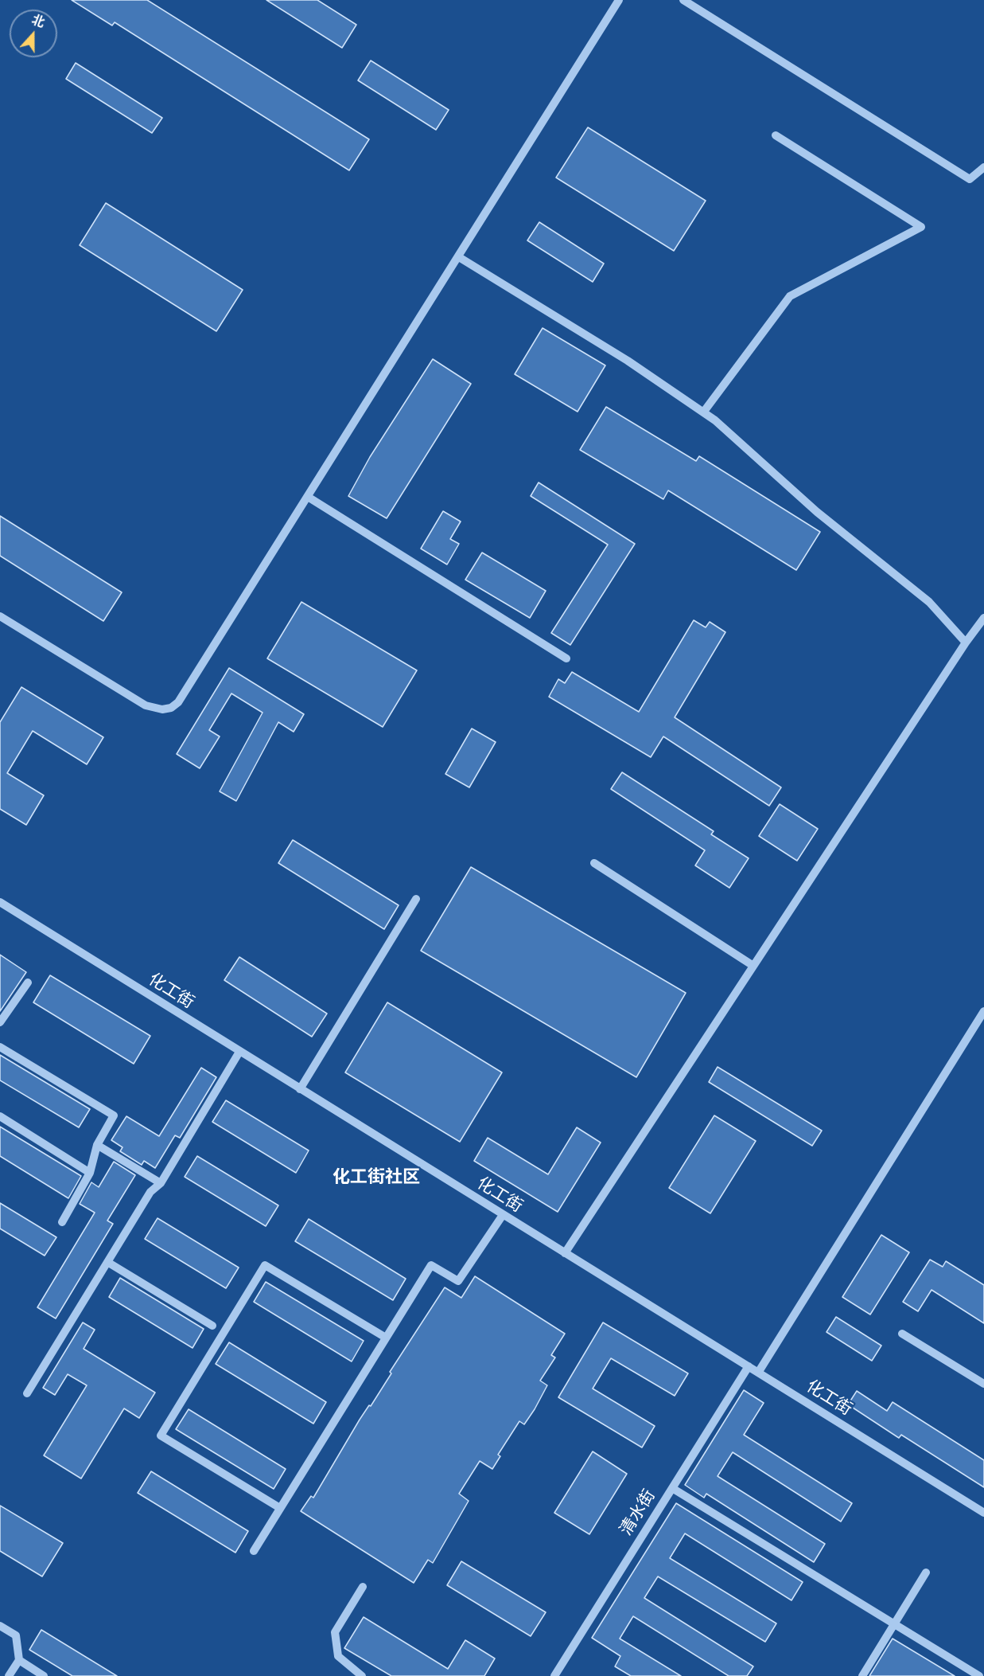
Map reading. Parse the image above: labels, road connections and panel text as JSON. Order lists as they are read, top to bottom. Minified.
{"streets":{"street":["化工街","清水街"]},"crossings":[["化工街","清水街"]],"districts":["化工街社区"],"north":"top"}
